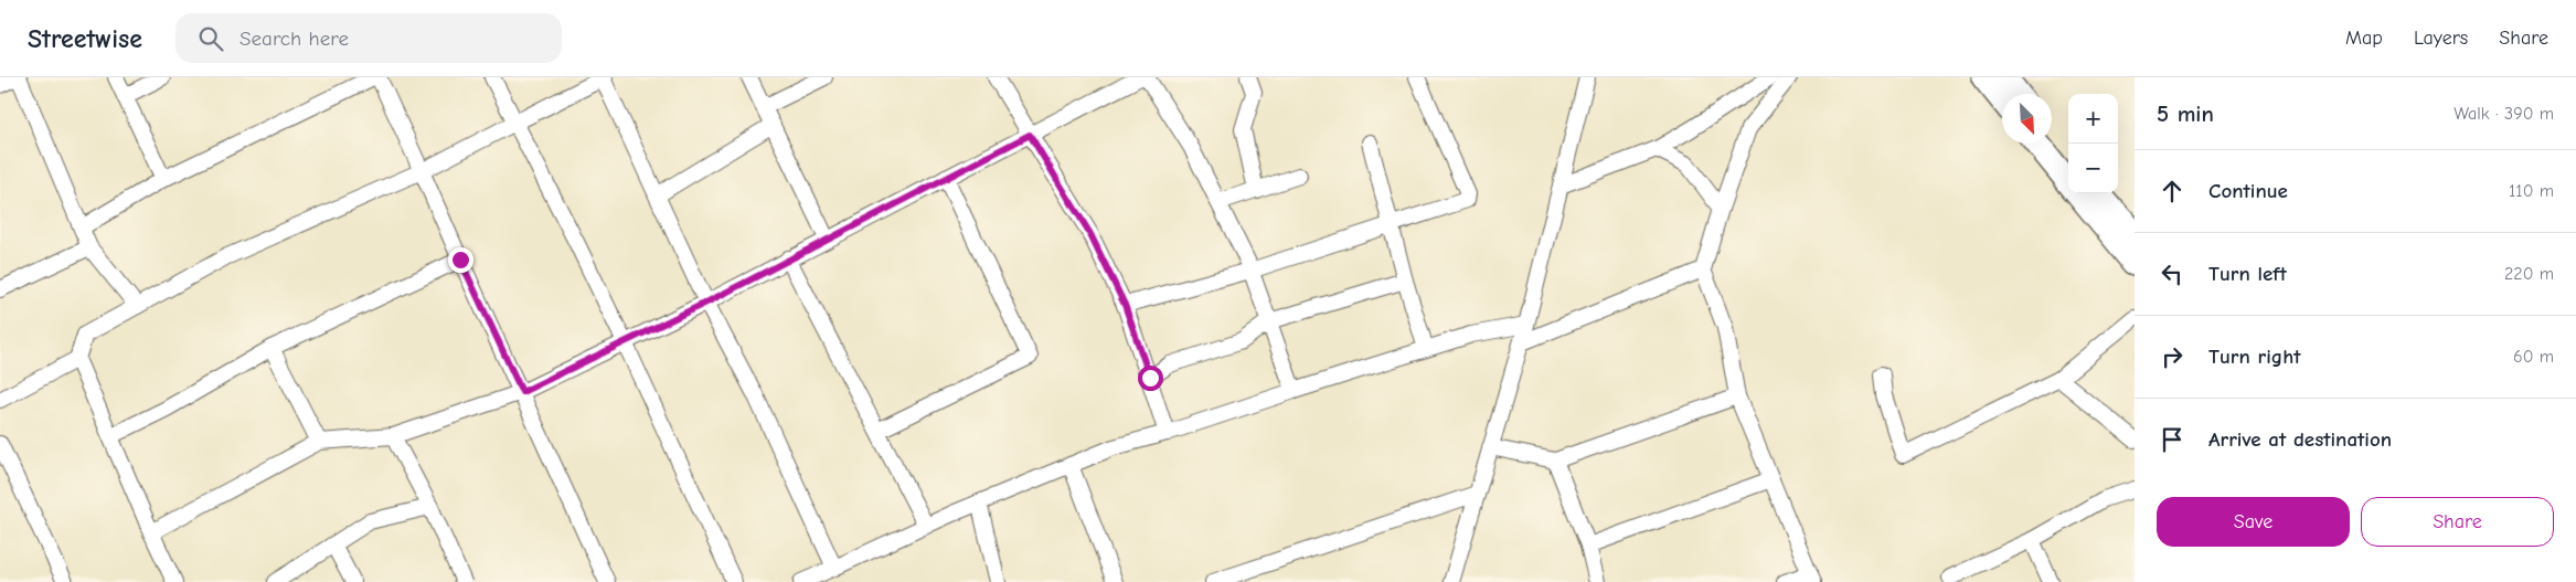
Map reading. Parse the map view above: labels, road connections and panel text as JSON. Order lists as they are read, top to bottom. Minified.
{"north":"bottom right","page":{"header":"Streetwise","search":"Search here","nav":["Map","Layers","Share"],"heading":["5 min","Walk · 390 m"],"map_buttons":["+","−"],"list":[["Continue","110 m"],["Turn left","220 m"],["Turn right","60 m"],"Arrive at destination"],"buttons":["Save","Share"]}}
